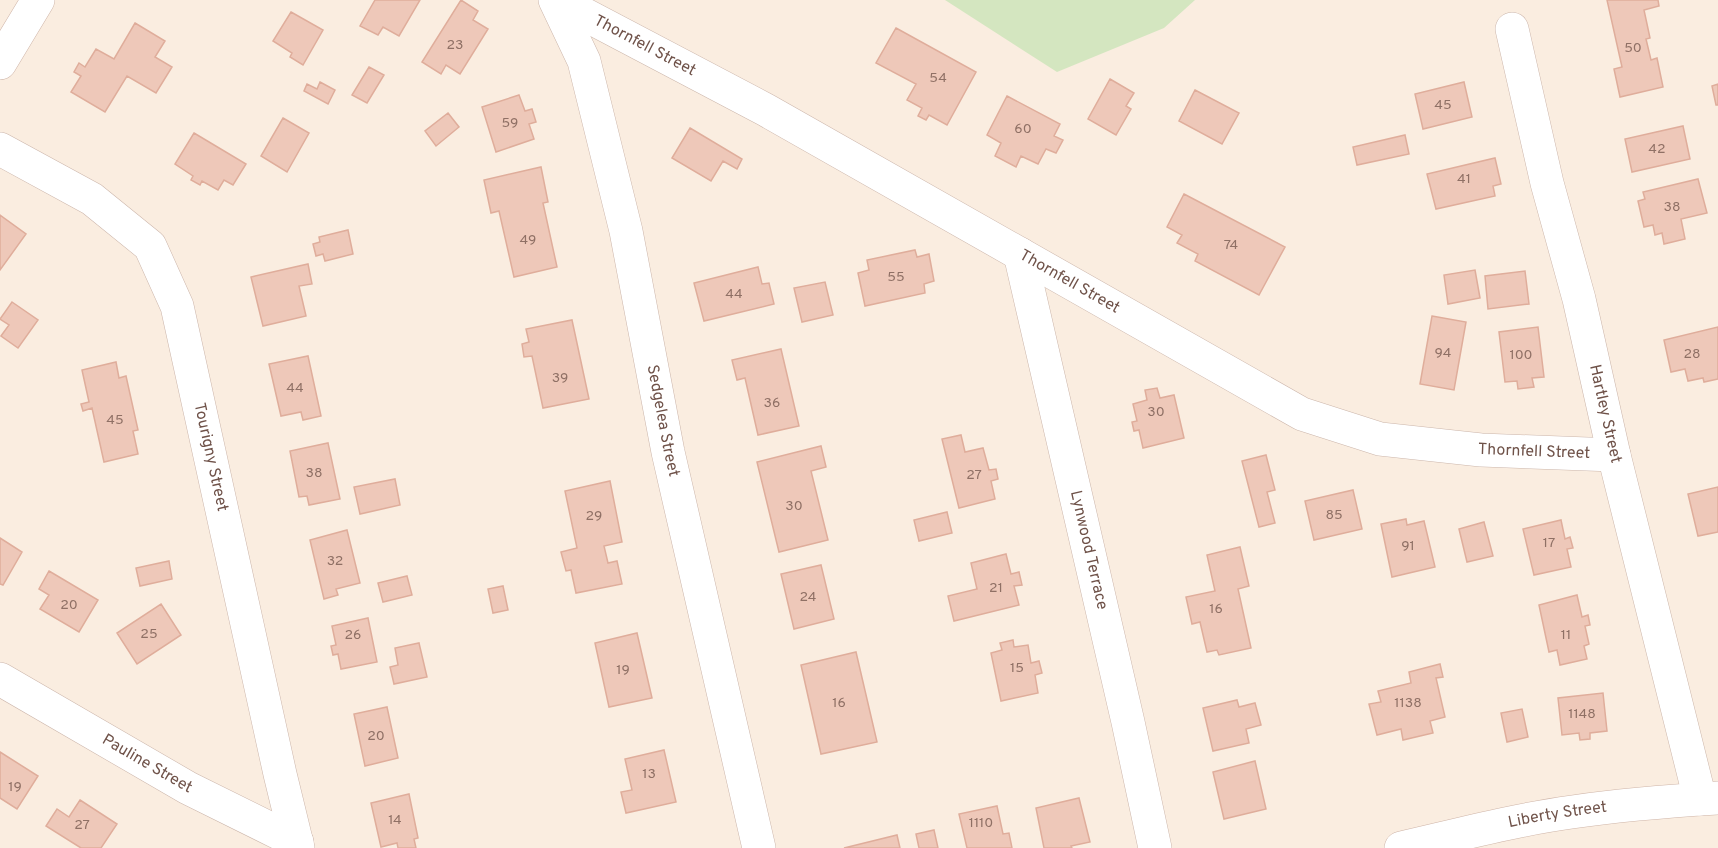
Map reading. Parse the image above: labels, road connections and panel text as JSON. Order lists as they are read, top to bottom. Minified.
{"streets":{"street":["Thornfell Street","Hartley Street","Sedgelea Street","Tourigny Street","Lynwood Terrace","Pauline Street","Liberty Street"]},"crossings":[["Thornfell Street","Hartley Street"],["Thornfell Street","Sedgelea Street"],["Thornfell Street","Lynwood Terrace"],["Hartley Street","Liberty Street"],["Tourigny Street","Pauline Street"]],"house_numbers":["23","50","54","45","59","60","42","41","38","49","74","55","44","94","28","100","39","44","36","30","45","38","27","30","85","29","17","91","32","21","24","20","16","25","26","11","15","19","16","1138","1148","20","13","19","14","1110","27"]}
